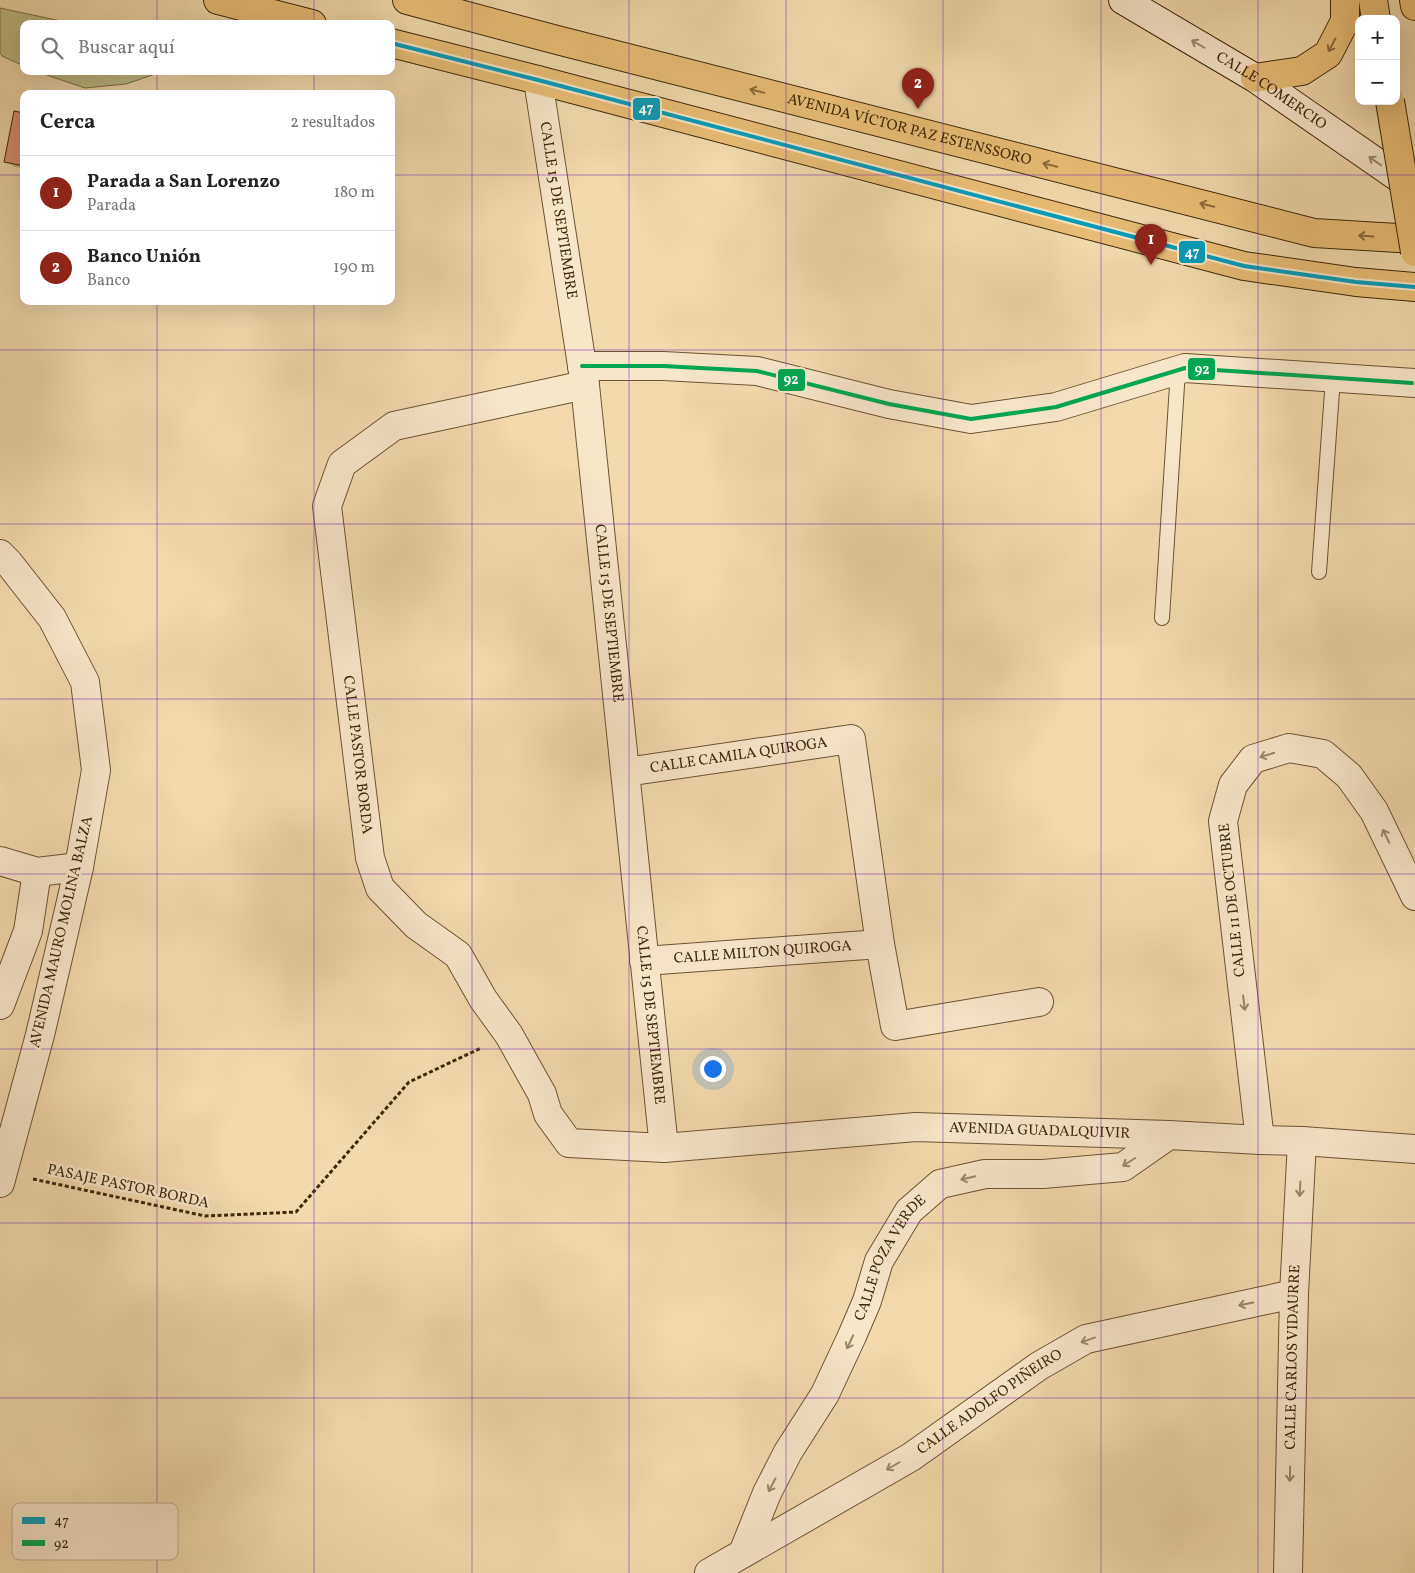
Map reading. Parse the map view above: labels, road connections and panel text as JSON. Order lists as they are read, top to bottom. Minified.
{"streets":{"main road":["AVENIDA VÍCTOR PAZ ESTENSSORO"],"street":["CALLE COMERCIO","CALLE 15 DE SEPTIEMBRE","CALLE PASTOR BORDA","CALLE CAMILA QUIROGA","CALLE 11 DE OCTUBRE","AVENIDA MAURO MOLINA BALZA","CALLE MILTON QUIROGA","AVENIDA GUADALQUIVIR","CALLE POZA VERDE","CALLE CARLOS VIDAURRE","CALLE ADOLFO PIÑEIRO"],"path":["PASAJE PASTOR BORDA"]},"crossings":[["CALLE 15 DE SEPTIEMBRE","CALLE PASTOR BORDA"],["CALLE 15 DE SEPTIEMBRE","CALLE CAMILA QUIROGA"],["CALLE 15 DE SEPTIEMBRE","CALLE MILTON QUIROGA"],["CALLE 15 DE SEPTIEMBRE","AVENIDA GUADALQUIVIR"],["CALLE PASTOR BORDA","AVENIDA GUADALQUIVIR"],["CALLE PASTOR BORDA","PASAJE PASTOR BORDA"],["CALLE CAMILA QUIROGA","CALLE MILTON QUIROGA"],["CALLE 11 DE OCTUBRE","AVENIDA GUADALQUIVIR"],["AVENIDA MAURO MOLINA BALZA","PASAJE PASTOR BORDA"],["AVENIDA GUADALQUIVIR","CALLE POZA VERDE"],["AVENIDA GUADALQUIVIR","CALLE CARLOS VIDAURRE"],["CALLE POZA VERDE","CALLE ADOLFO PIÑEIRO"],["CALLE CARLOS VIDAURRE","CALLE ADOLFO PIÑEIRO"]],"one_way":["CALLE COMERCIO","CALLE POZA VERDE","CALLE CARLOS VIDAURRE","CALLE ADOLFO PIÑEIRO"],"lines":["transit line 47","transit line 92"],"legend":["47","92"],"page":{"map_buttons":["+","−"],"search":"Buscar aquí","pins":["2","1"],"heading":["Cerca","2 resultados"],"list":[{"mark":"1","name":"Parada a San Lorenzo","note":"Parada","value":"180 m"},{"mark":"2","name":"Banco Unión","note":"Banco","value":"190 m"}]}}
